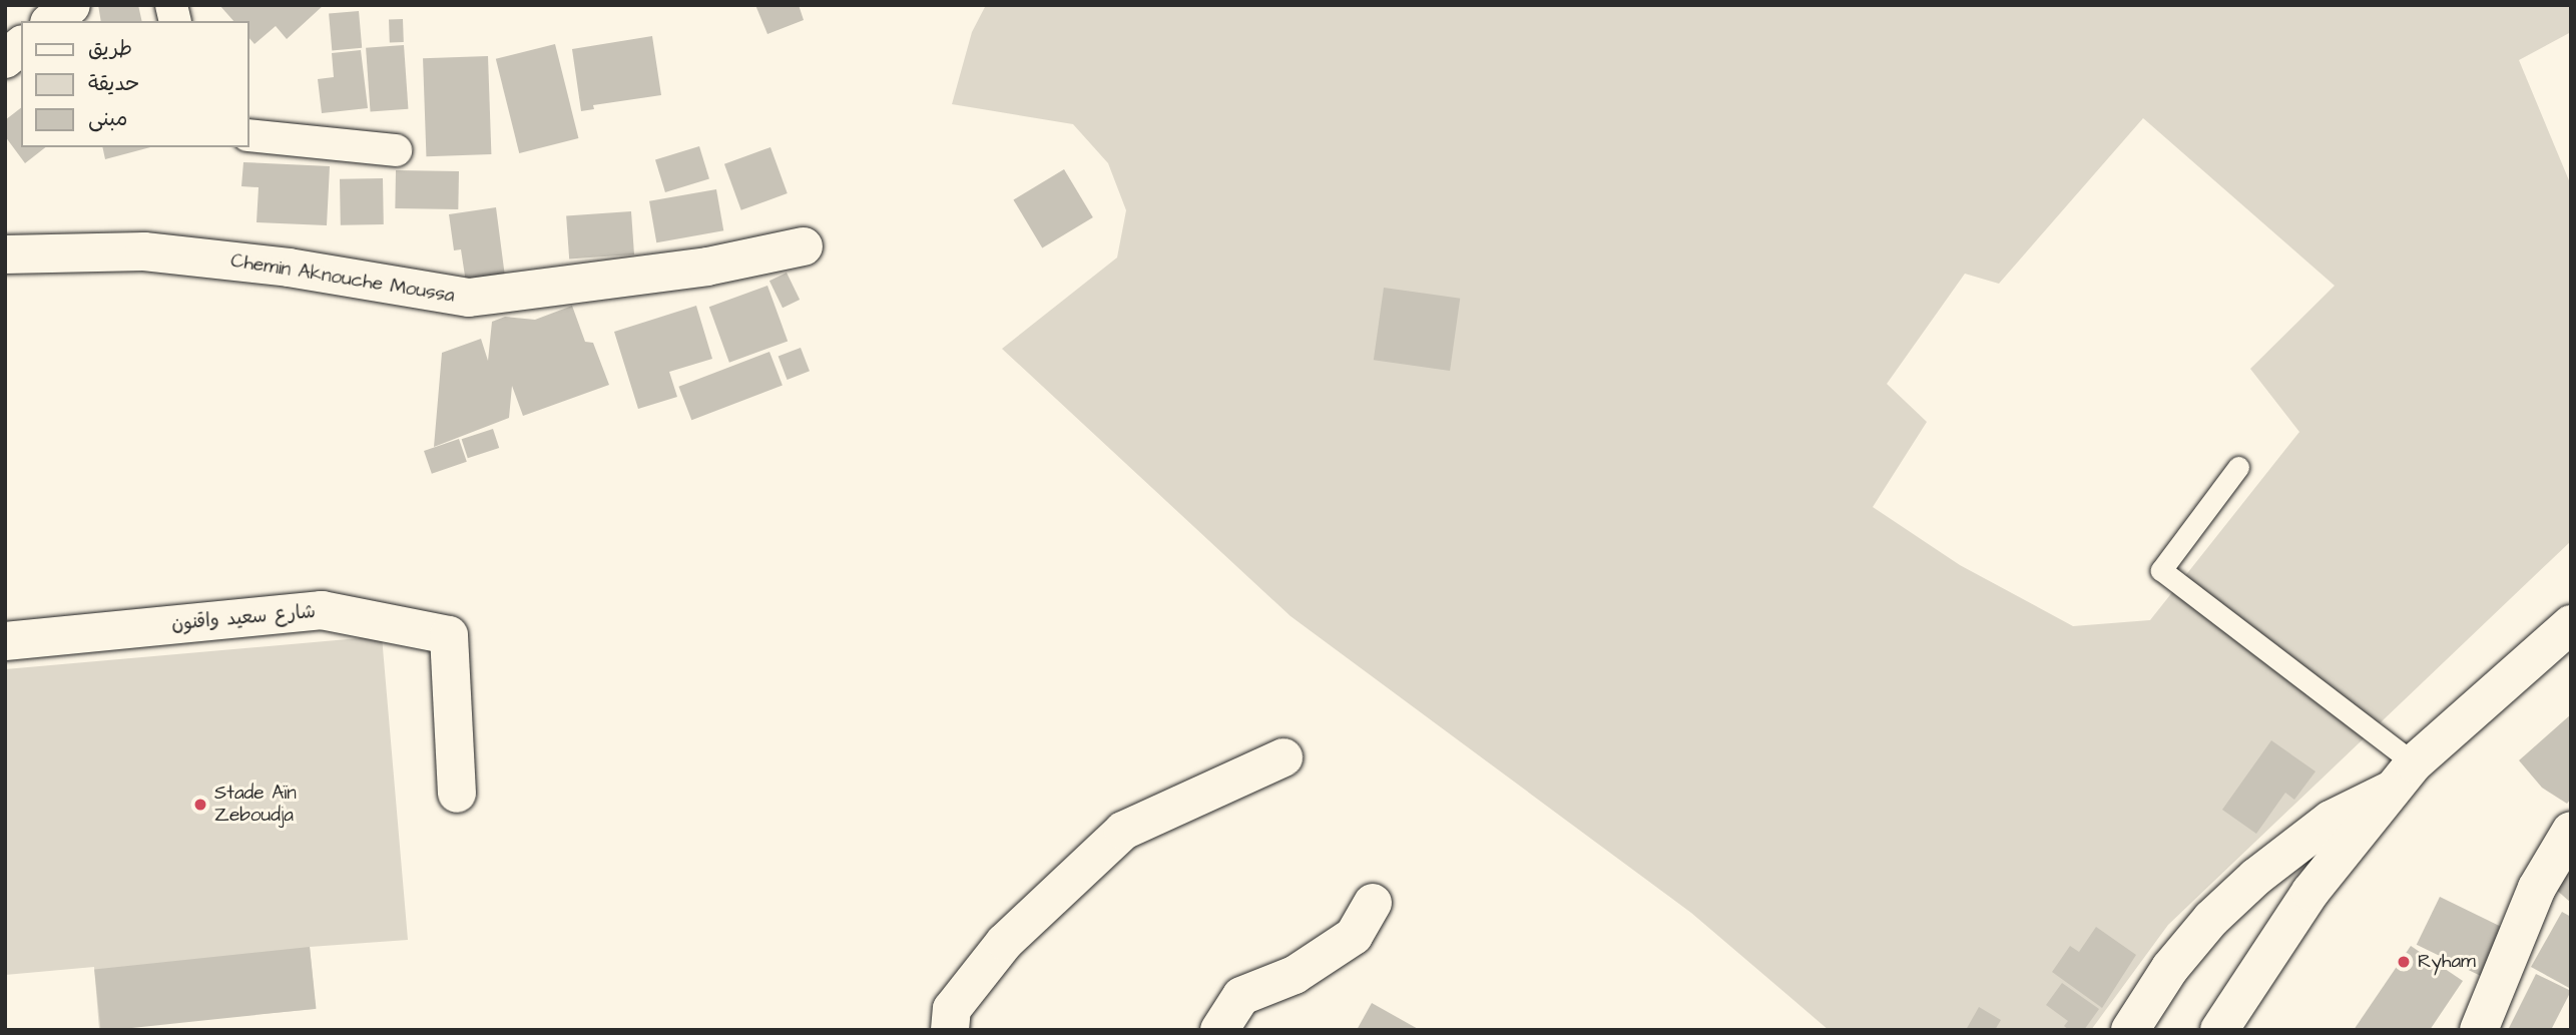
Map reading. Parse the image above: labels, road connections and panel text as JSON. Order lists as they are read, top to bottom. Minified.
{"streets":{"street":["Chemin Aknouche Moussa","شارع سعيد واقنون"]},"places":["Stade Aïn Zeboudja","Ryham"],"legend":["طريق","حديقة","مبنى"]}
